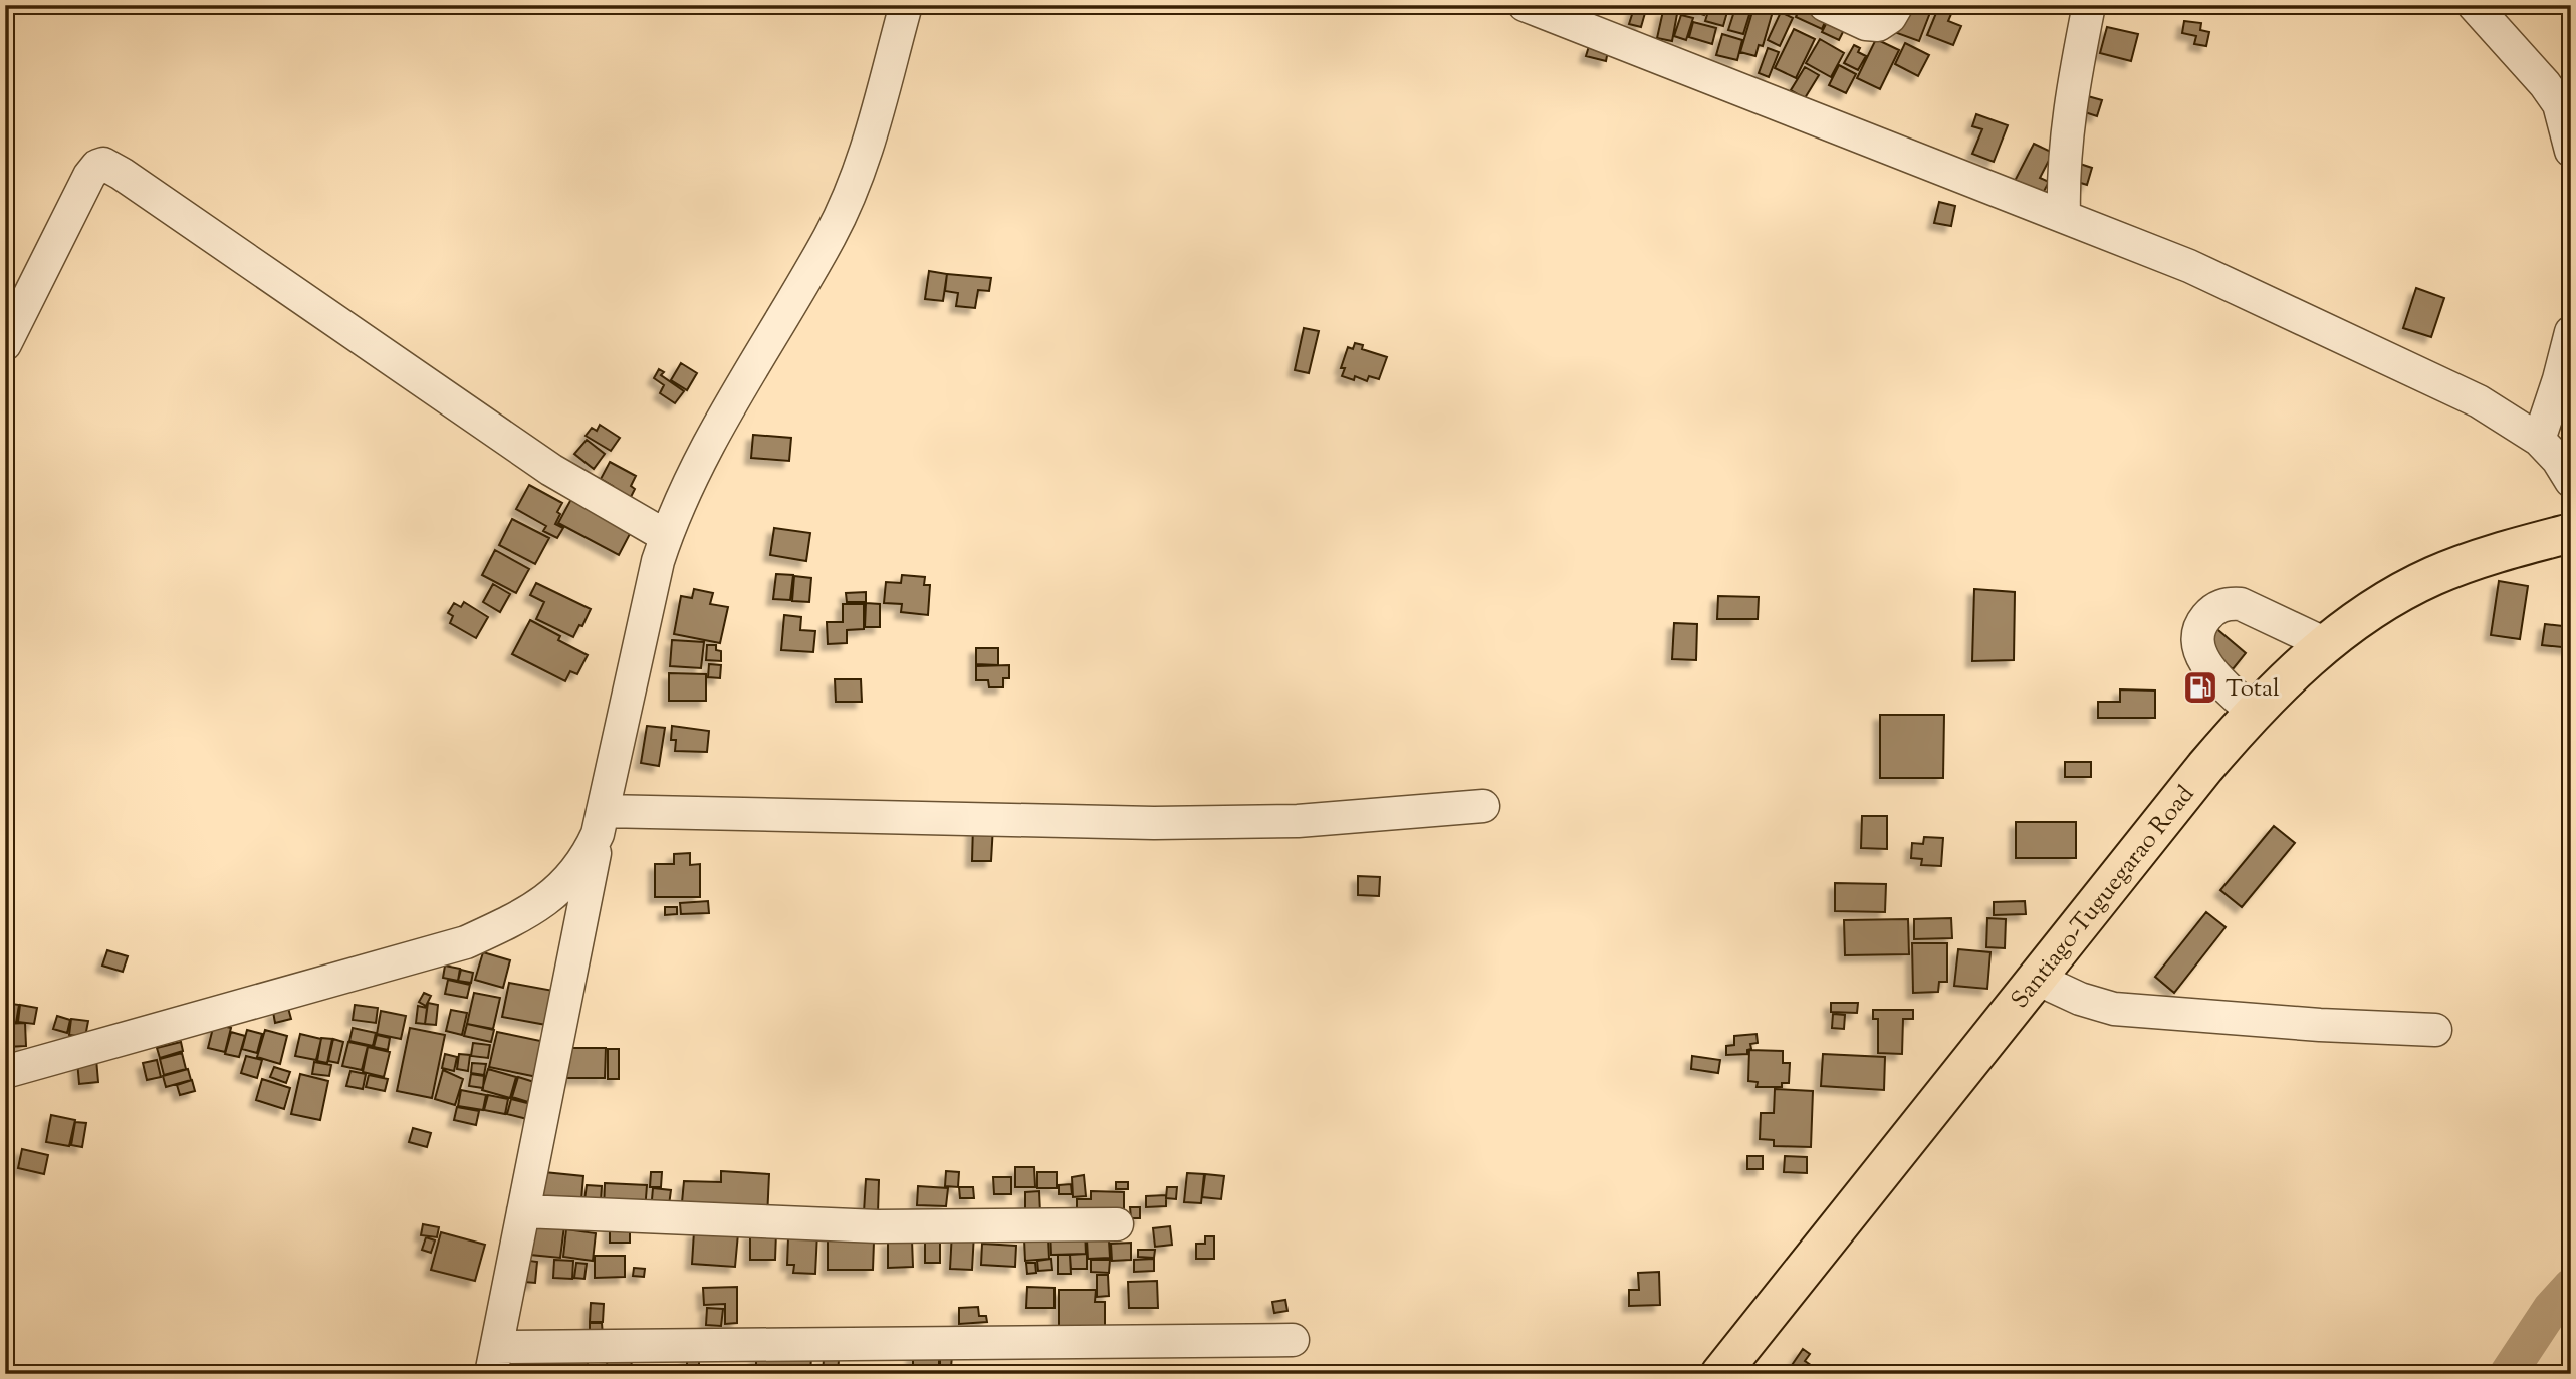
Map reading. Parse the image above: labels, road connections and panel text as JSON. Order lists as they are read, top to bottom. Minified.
{"streets":{"highway":["Santiago-Tuguegarao Road"]},"places":{"fuel station":["Total"]}}
